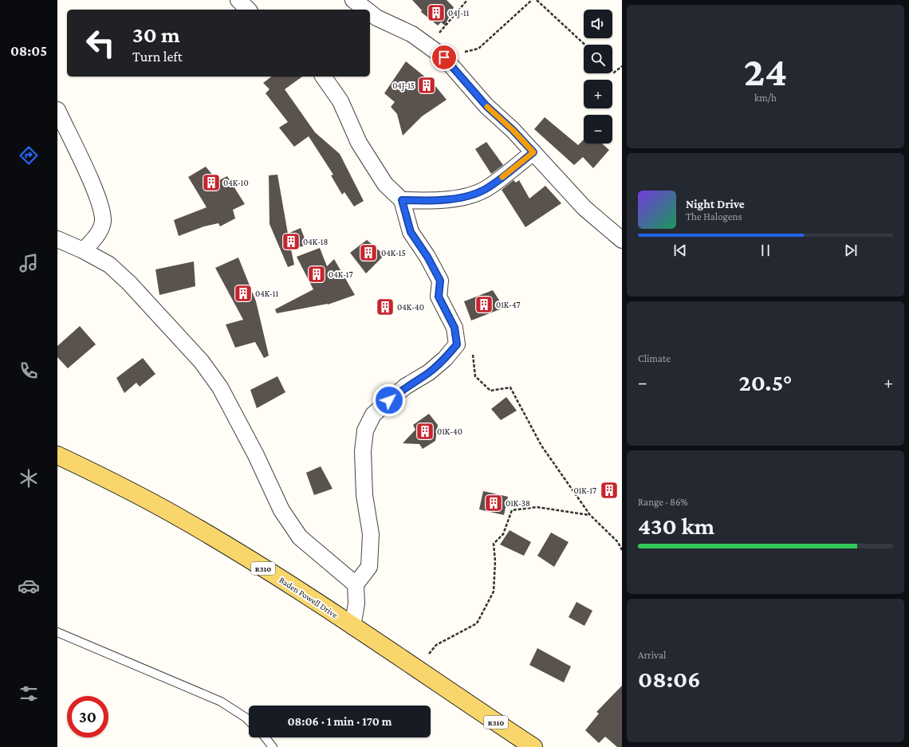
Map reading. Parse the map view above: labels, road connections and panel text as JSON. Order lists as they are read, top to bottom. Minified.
{"streets":{"main road":["R310","Baden Powell Drive"]},"places":{"building":["04J-11","04J-15","04K-10","04K-18","04K-15","04K-17","04K-11","01K-47","04K-40","01K-40","01K-17","01K-38"]},"page":{"tabs":"08:05","tile":[["24","km/h"],"Climate",["Range · 86%","430 km"],["Arrival","08:06"]],"map_buttons":["+","−"],"turn":["30 m","Turn left"],"song":["Night Drive","The Halogens"],"heat":["−","20.5°","+"],"limit":"30","trip":"08:06 · 1 min · 170 m"}}
